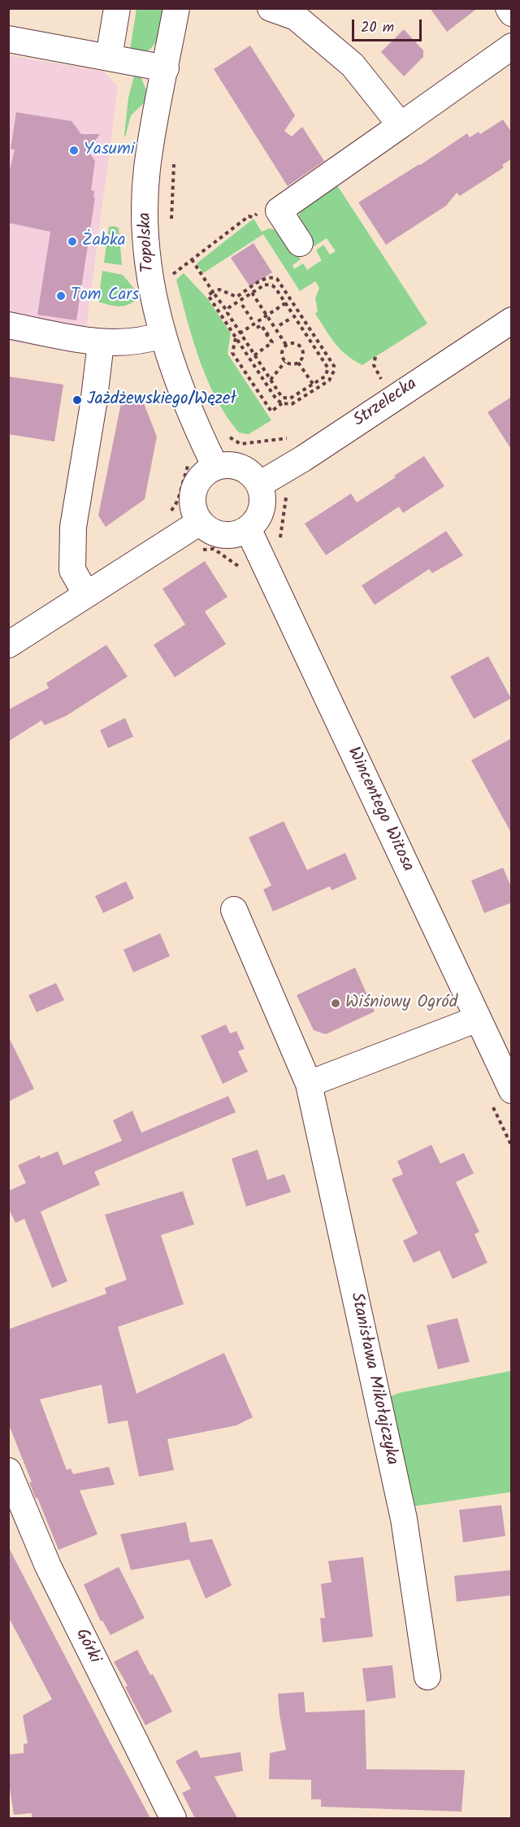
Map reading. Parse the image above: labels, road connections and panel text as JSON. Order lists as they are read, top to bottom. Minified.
{"streets":{"street":["Topolska","Strzelecka","Wincentego Witosa","Stanisława Mikołajczyka","Górki"]},"crossings":[["Topolska","Strzelecka"],["Topolska","Wincentego Witosa"],["Strzelecka","Wincentego Witosa"]],"places":["Yasumi","Żabka","Tom Cars","Jażdżewskiego/Węzeł","Wiśniowy Ogród"],"scale_bar":"20 m"}
